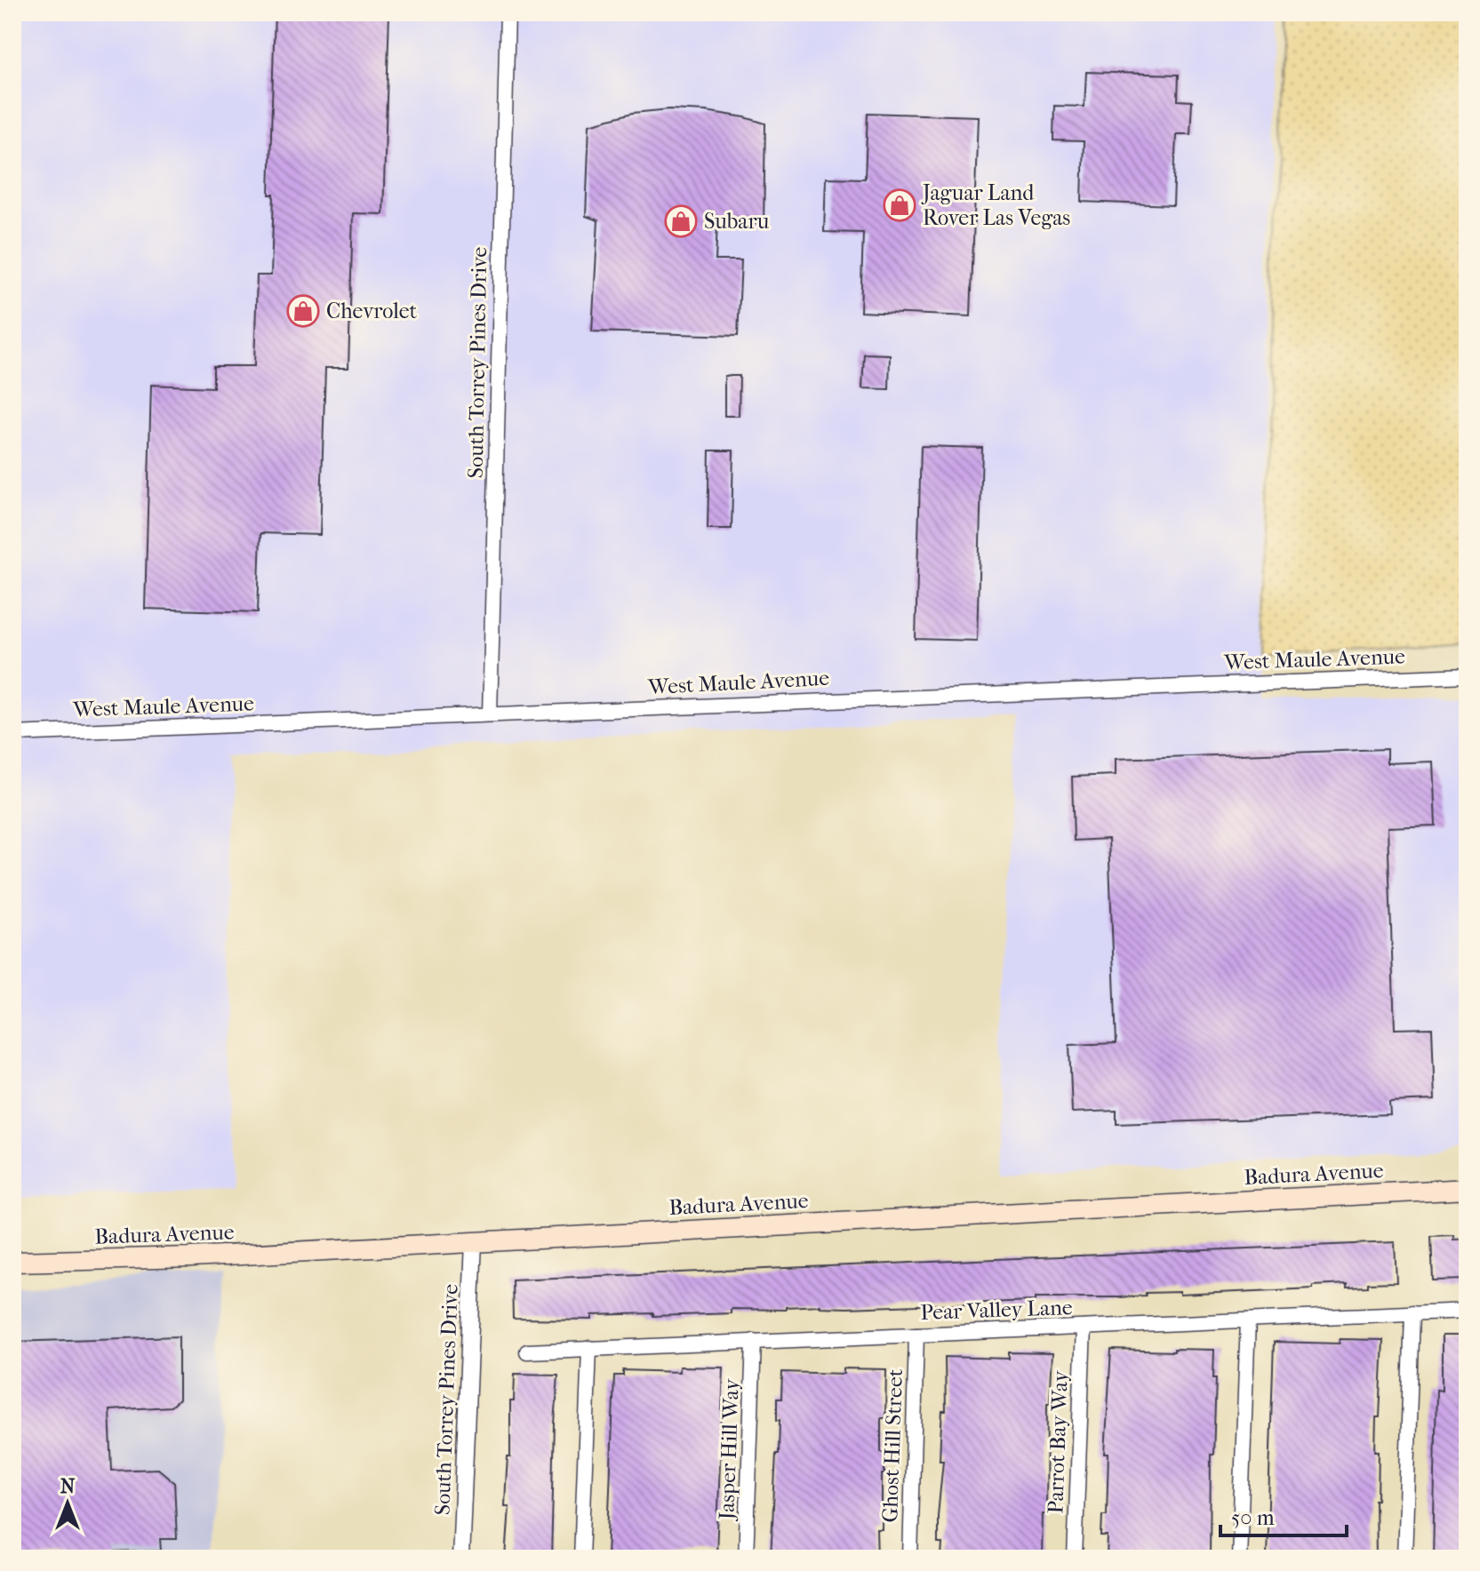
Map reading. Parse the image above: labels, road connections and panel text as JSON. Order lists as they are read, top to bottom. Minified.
{"streets":{"main road":["Badura Avenue"],"street":["South Torrey Pines Drive","West Maule Avenue","Pear Valley Lane","Parrot Bay Way","Ghost Hill Street","Jasper Hill Way"]},"crossings":[["South Torrey Pines Drive","West Maule Avenue"],["South Torrey Pines Drive","Badura Avenue"],["Pear Valley Lane","Parrot Bay Way"],["Pear Valley Lane","Ghost Hill Street"],["Pear Valley Lane","Jasper Hill Way"]],"places":{"shop":["Jaguar Land Rover Las Vegas","Subaru","Chevrolet"]},"scale_bar":"50 m","north":"top"}
